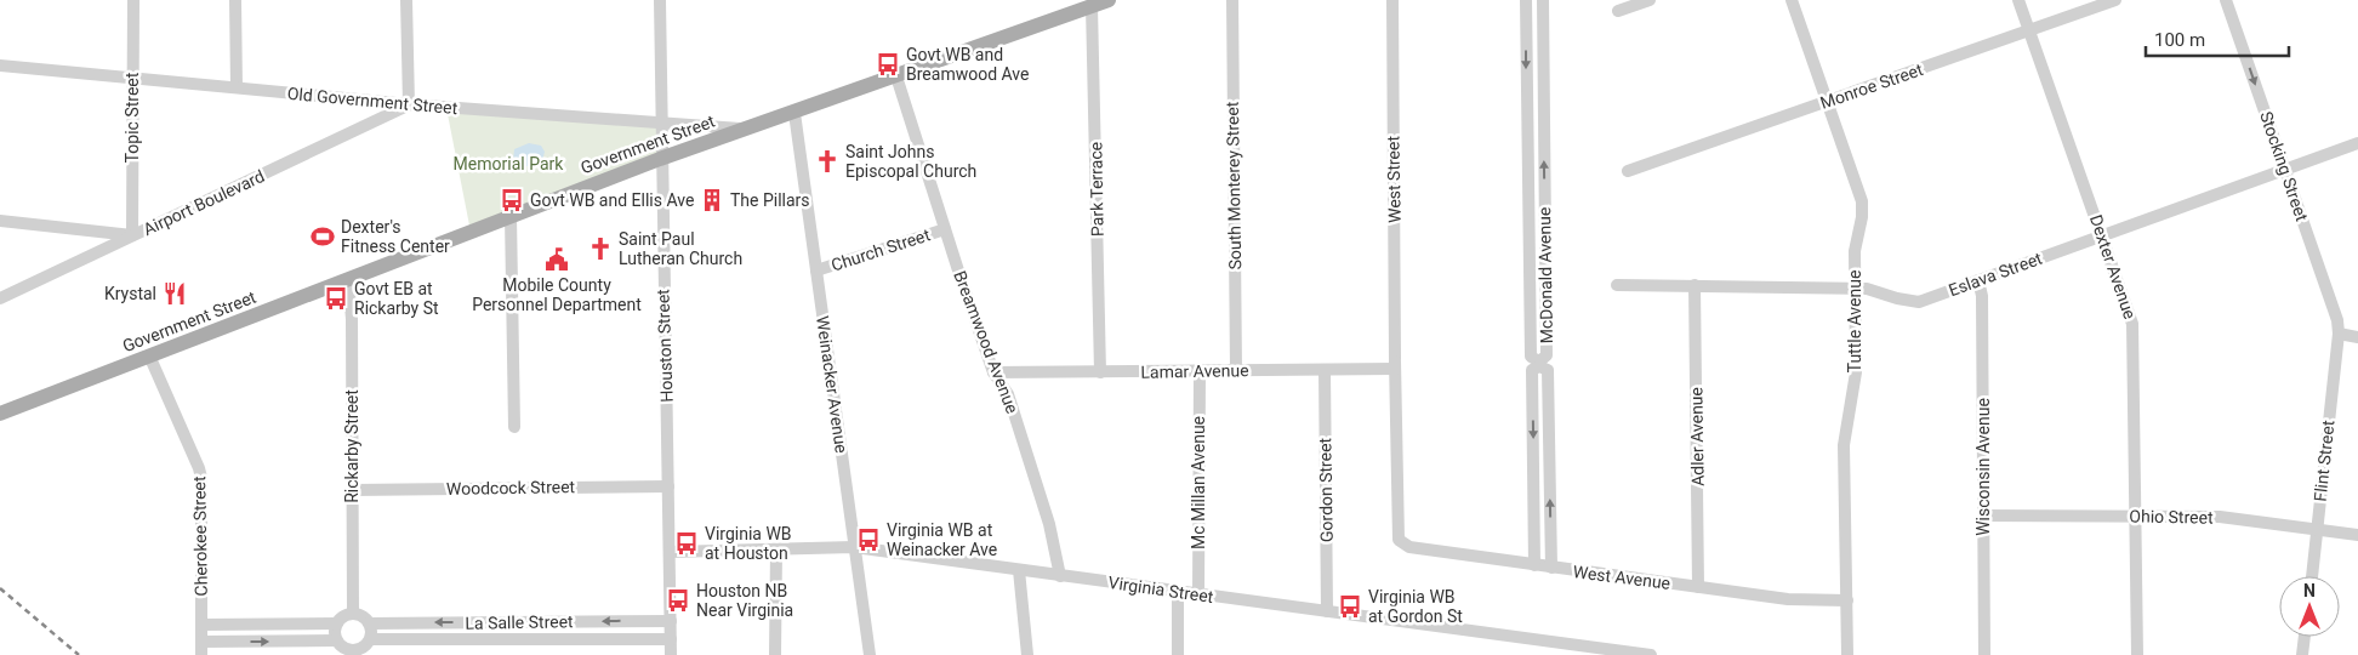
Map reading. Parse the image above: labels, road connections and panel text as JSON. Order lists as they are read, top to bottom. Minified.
{"streets":{"main road":["Government Street"],"street":["Monroe Street","Old Government Street","Topic Street","Stocking Street","West Street","South Monterey Street","Park Terrace","Airport Boulevard","Church Street","Dexter Avenue","Eslava Street","McDonald Avenue","Tuttle Avenue","Breamwood Avenue","Houston Street","Lamar Avenue","Weinacker Avenue","Adler Avenue","Rickarby Street","Flint Street","Wisconsin Avenue","Mc Millan Avenue","Woodcock Street","Gordon Street","Ohio Street","Cherokee Street","West Avenue","Virginia Street","La Salle Street"]},"crossings":[["Monroe Street","Dexter Avenue"],["Monroe Street","Tuttle Avenue"],["Old Government Street","Topic Street"],["Old Government Street","Government Street"],["Old Government Street","Airport Boulevard"],["Old Government Street","Houston Street"],["Topic Street","Airport Boulevard"],["Government Street","Park Terrace"],["Government Street","Breamwood Avenue"],["Government Street","Houston Street"],["Government Street","Weinacker Avenue"],["Government Street","Rickarby Street"],["Government Street","Cherokee Street"],["Stocking Street","Eslava Street"],["Stocking Street","Flint Street"],["West Street","Lamar Avenue"],["West Street","West Avenue"],["South Monterey Street","Lamar Avenue"],["Park Terrace","Lamar Avenue"],["Church Street","Breamwood Avenue"],["Church Street","Weinacker Avenue"],["Dexter Avenue","Eslava Street"],["Dexter Avenue","Ohio Street"],["Eslava Street","Tuttle Avenue"],["Eslava Street","Adler Avenue"],["Eslava Street","Wisconsin Avenue"],["McDonald Avenue","West Avenue"],["Tuttle Avenue","West Avenue"],["Breamwood Avenue","Lamar Avenue"],["Breamwood Avenue","Virginia Street"],["Houston Street","Woodcock Street"],["Houston Street","Virginia Street"],["Houston Street","La Salle Street"],["Lamar Avenue","Mc Millan Avenue"],["Lamar Avenue","Gordon Street"],["Weinacker Avenue","Virginia Street"],["Adler Avenue","West Avenue"],["Rickarby Street","Woodcock Street"],["Rickarby Street","La Salle Street"],["Flint Street","Ohio Street"],["Wisconsin Avenue","Ohio Street"],["Mc Millan Avenue","Virginia Street"],["Gordon Street","Virginia Street"]],"one_way":["Stocking Street"],"parks":["Memorial Park"],"places":{"bus stop":["Govt WB and Breamwood Ave","Govt WB and Ellis Ave","Govt EB at Rickarby St","Virginia WB at Weinacker Ave","Virginia WB at Houston","Houston NB Near Virginia","Virginia WB at Gordon St"],"church":["Saint Johns Episcopal Church","Saint Paul Lutheran Church"],"building":["The Pillars"],"sports":["Dexter's Fitness Center"],"public building":["Mobile County Personnel Department"],"restaurant":["Krystal"]},"scale_bar":"100 m","north":"top"}
